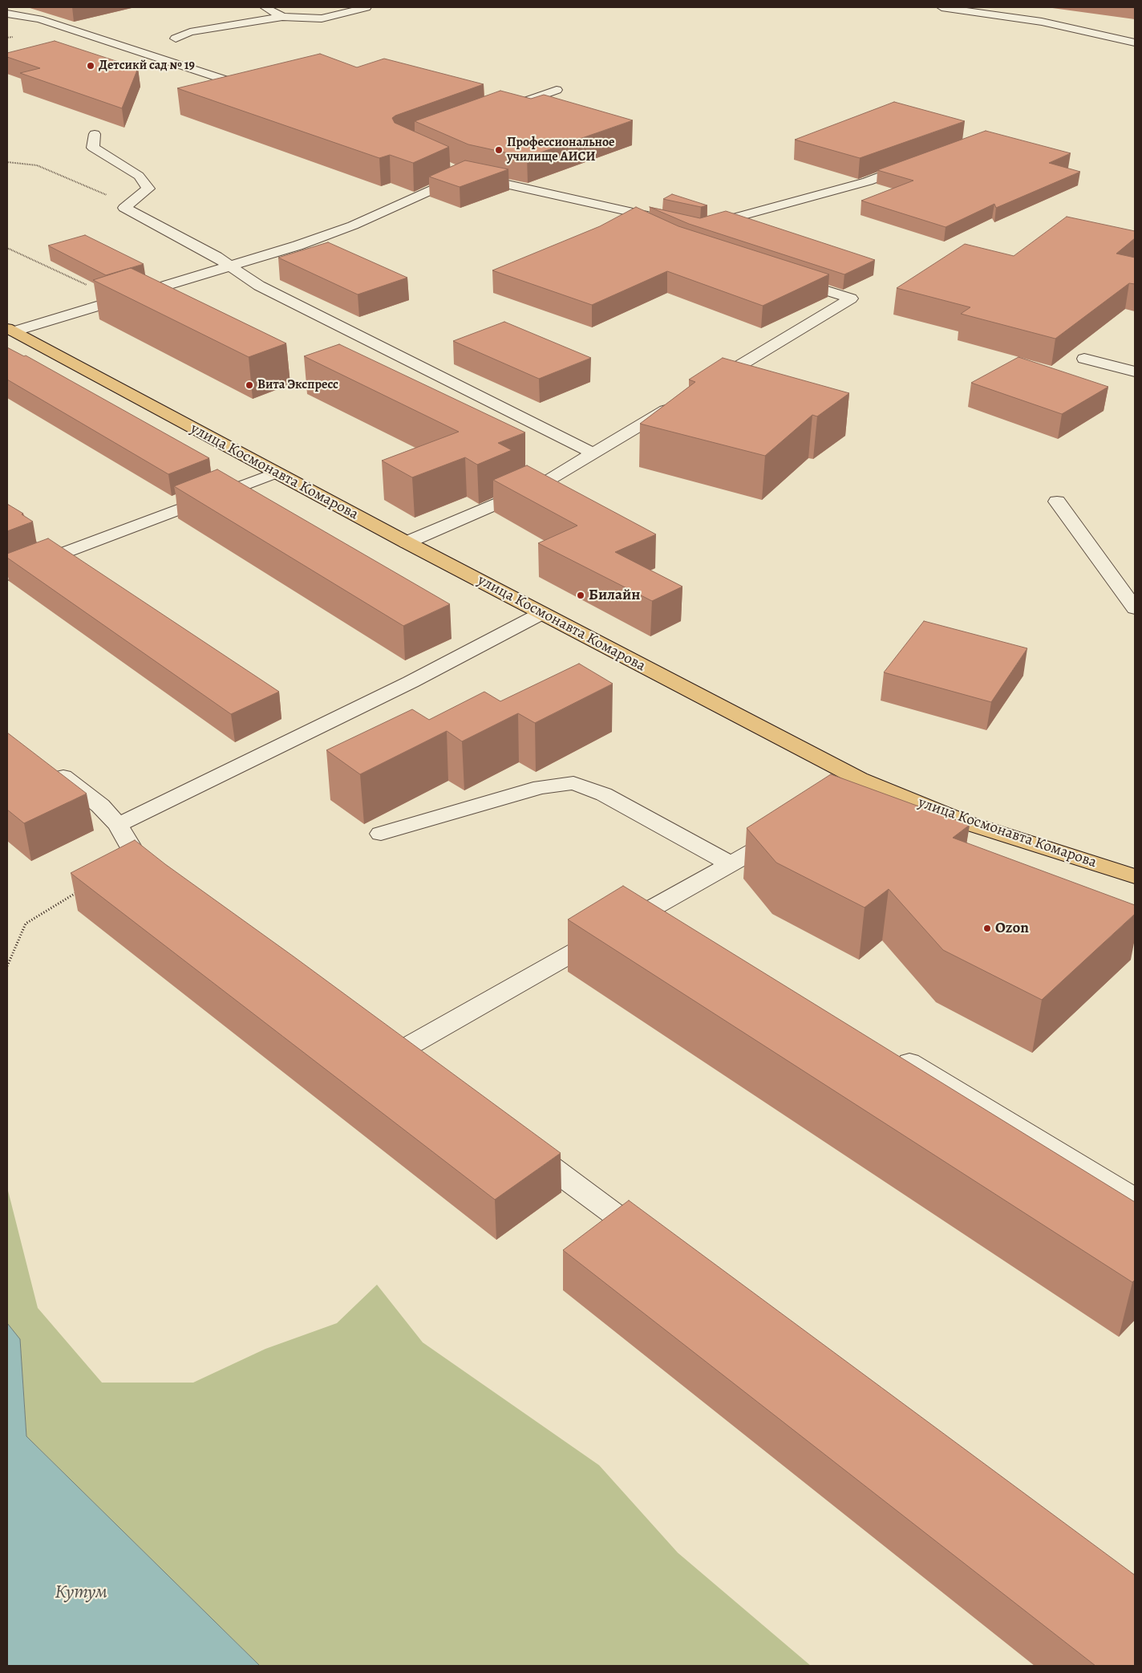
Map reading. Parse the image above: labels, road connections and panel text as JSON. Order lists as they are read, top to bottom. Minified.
{"streets":{"main road":["улица Космонавта Комарова"]},"water":["Кутум"],"places":["Детсикй сад № 19","Профессиональное училище АИСИ","Вита Экспресс","Билайн","Ozon"]}
